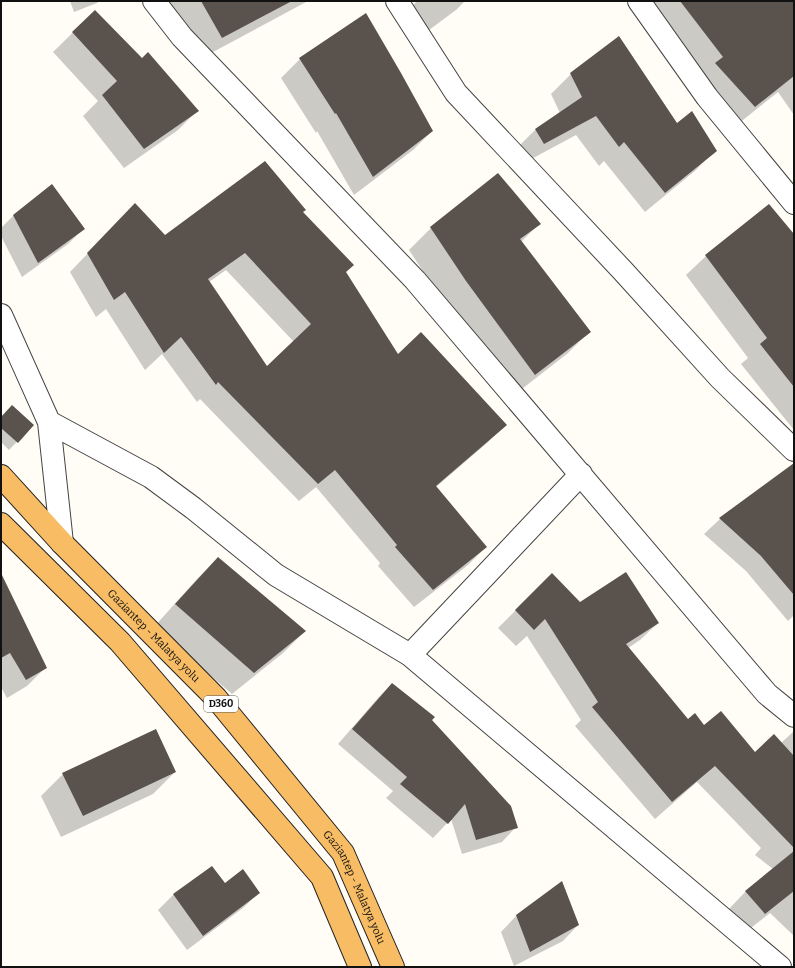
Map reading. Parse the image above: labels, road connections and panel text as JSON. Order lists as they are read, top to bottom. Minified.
{"streets":{"highway":["Gaziantep - Malatya yolu","D360"]}}
